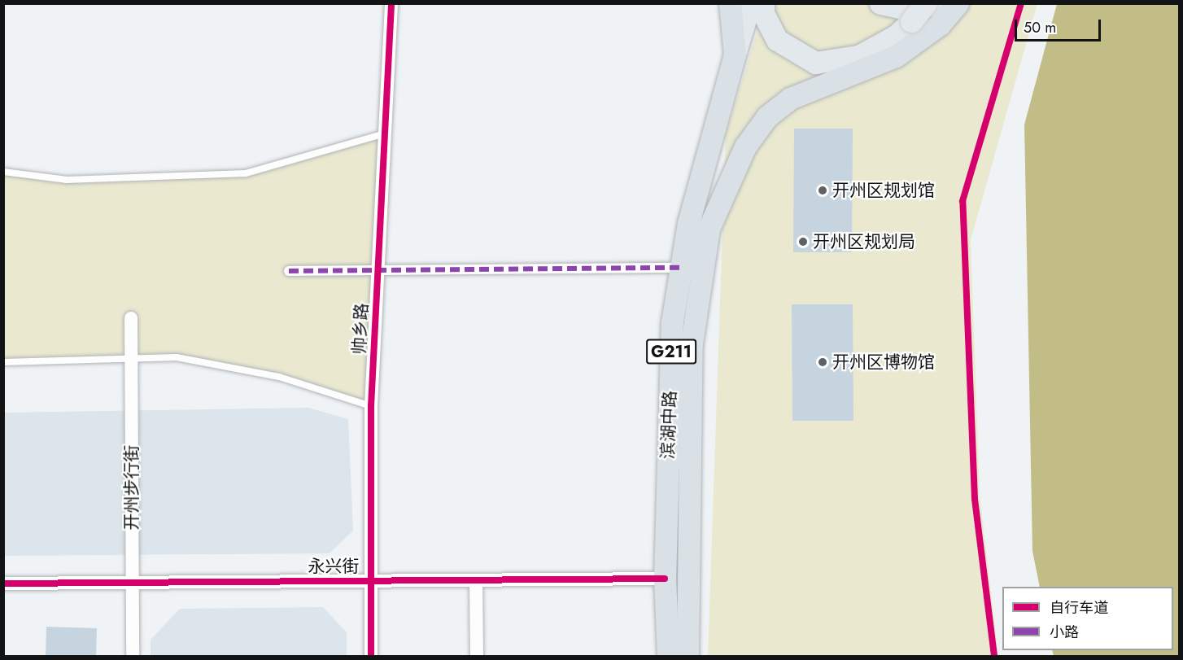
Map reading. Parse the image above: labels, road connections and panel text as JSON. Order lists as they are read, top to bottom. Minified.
{"streets":{"highway":["G211","滨湖中路"],"street":["帅乡路","开州步行街","永兴街"]},"crossings":[["帅乡路","永兴街"],["G211","滨湖中路"],["滨湖中路","永兴街"],["开州步行街","永兴街"]],"places":["开州区规划馆","开州区规划局","开州区博物馆"],"legend":["自行车道","小路"],"scale_bar":"50 m"}
